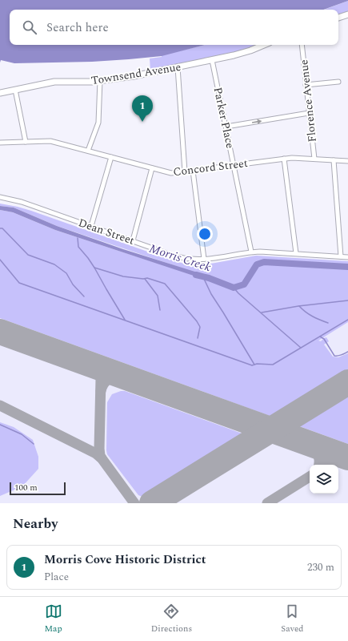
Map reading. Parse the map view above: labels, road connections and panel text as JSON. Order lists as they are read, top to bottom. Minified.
{"streets":{"main road":["Townsend Avenue"],"street":["Florence Avenue","Parker Place","Concord Street","Dean Street"]},"crossings":[["Townsend Avenue","Parker Place"],["Florence Avenue","Concord Street"],["Parker Place","Concord Street"],["Parker Place","Dean Street"]],"water":["Morris Creek"],"scale_bar":"100 m","page":{"search":"Search here","pins":"1","scale":"100 m","heading":"Nearby","list":[{"mark":"1","name":"Morris Cove Historic District","note":"Place","value":"230 m"}],"nav":["Map","Directions","Saved"]}}
